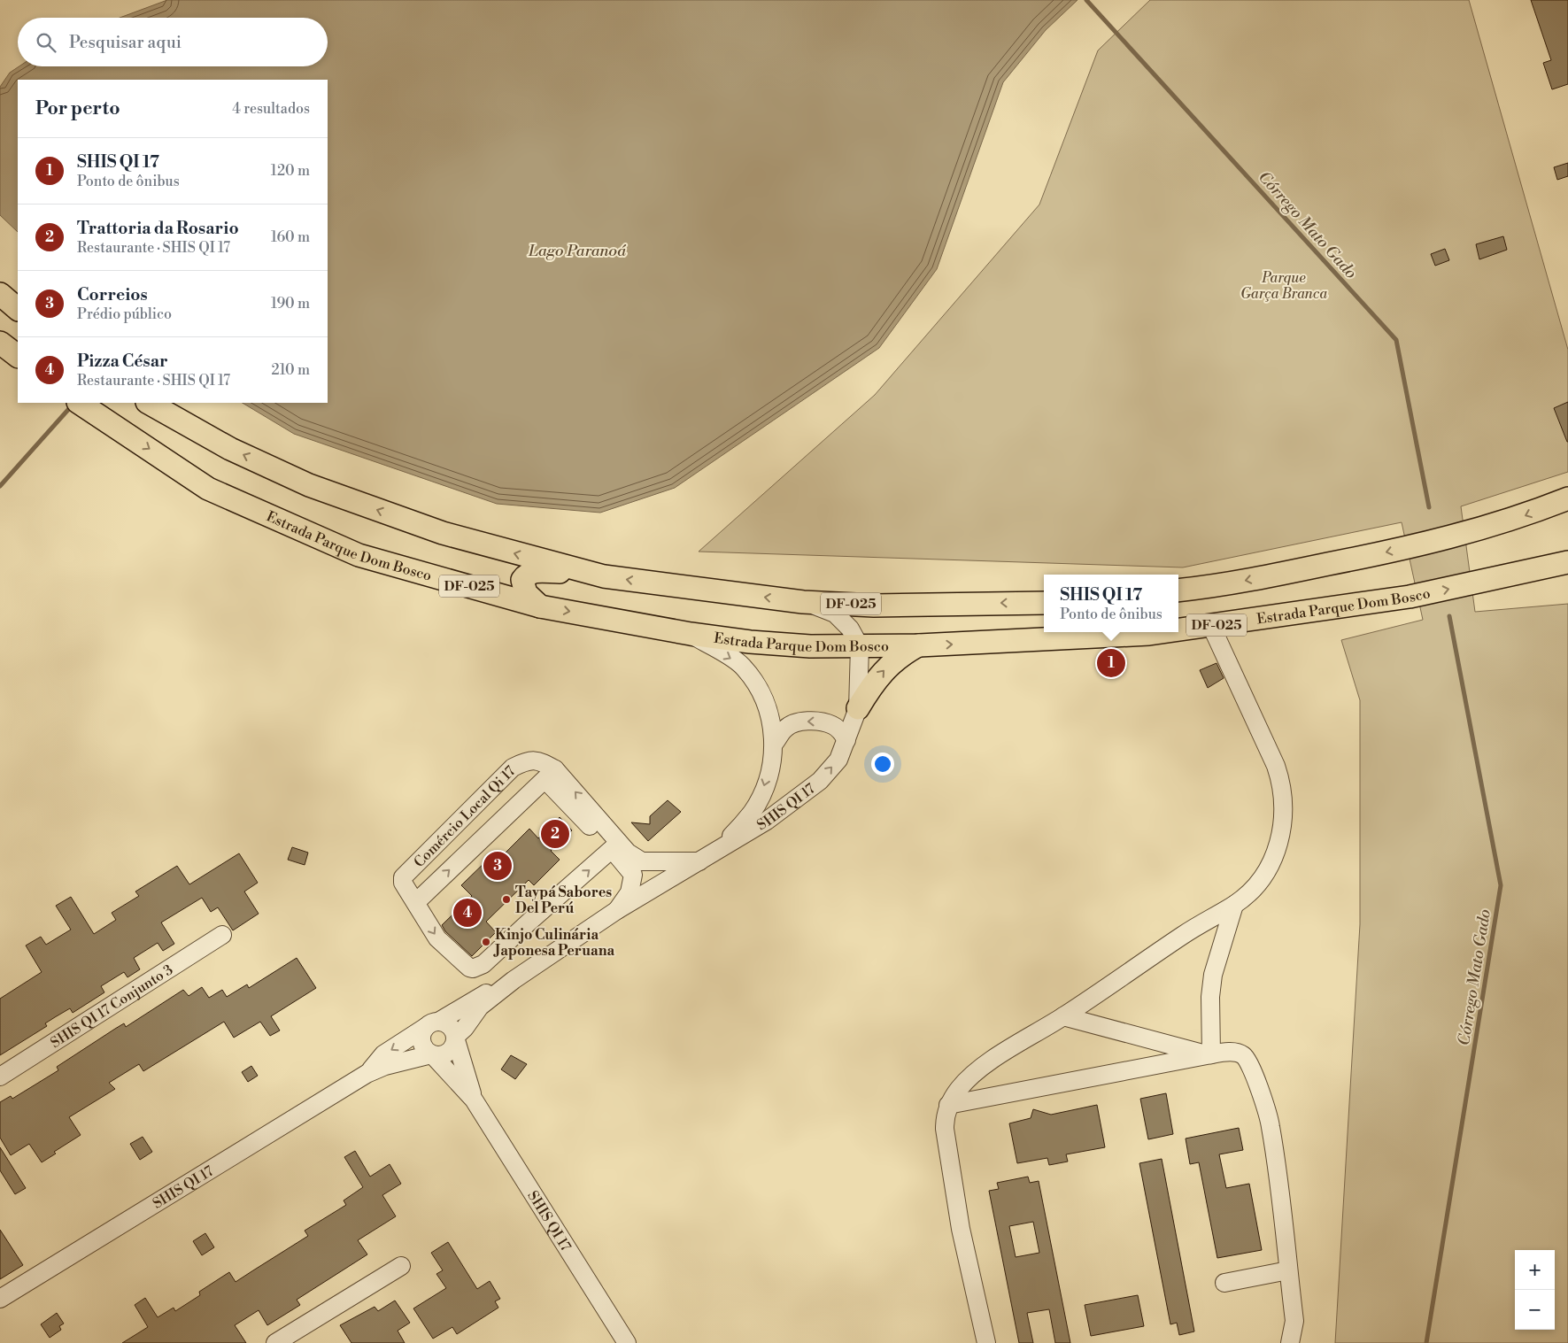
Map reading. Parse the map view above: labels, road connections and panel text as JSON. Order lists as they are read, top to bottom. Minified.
{"streets":{"main road":["Estrada Parque Dom Bosco","DF-025"],"street":["SHIS QI 17","Comércio Local Qi 17","SHIS QI 17 Conjunto 3"]},"crossings":[["Estrada Parque Dom Bosco","SHIS QI 17"]],"water":["Córrego Mato Gado","Lago Paranoá"],"parks":["Parque Garça Branca"],"places":["Taypá Sabores Del Perú","Kinjo Culinária Japonesa Peruana"],"page":{"search":"Pesquisar aqui","heading":["Por perto","4 resultados"],"list":[{"mark":"1","name":"SHIS QI 17","note":"Ponto de ônibus","value":"120 m"},{"mark":"2","name":"Trattoria da Rosario","note":"Restaurante · SHIS QI 17","value":"160 m"},{"mark":"3","name":"Correios","note":"Prédio público","value":"190 m"},{"mark":"4","name":"Pizza César","note":"Restaurante · SHIS QI 17","value":"210 m"}],"popup":["SHIS QI 17","Ponto de ônibus"],"pins":["1","2","3","4"],"map_buttons":["+","−"]}}
